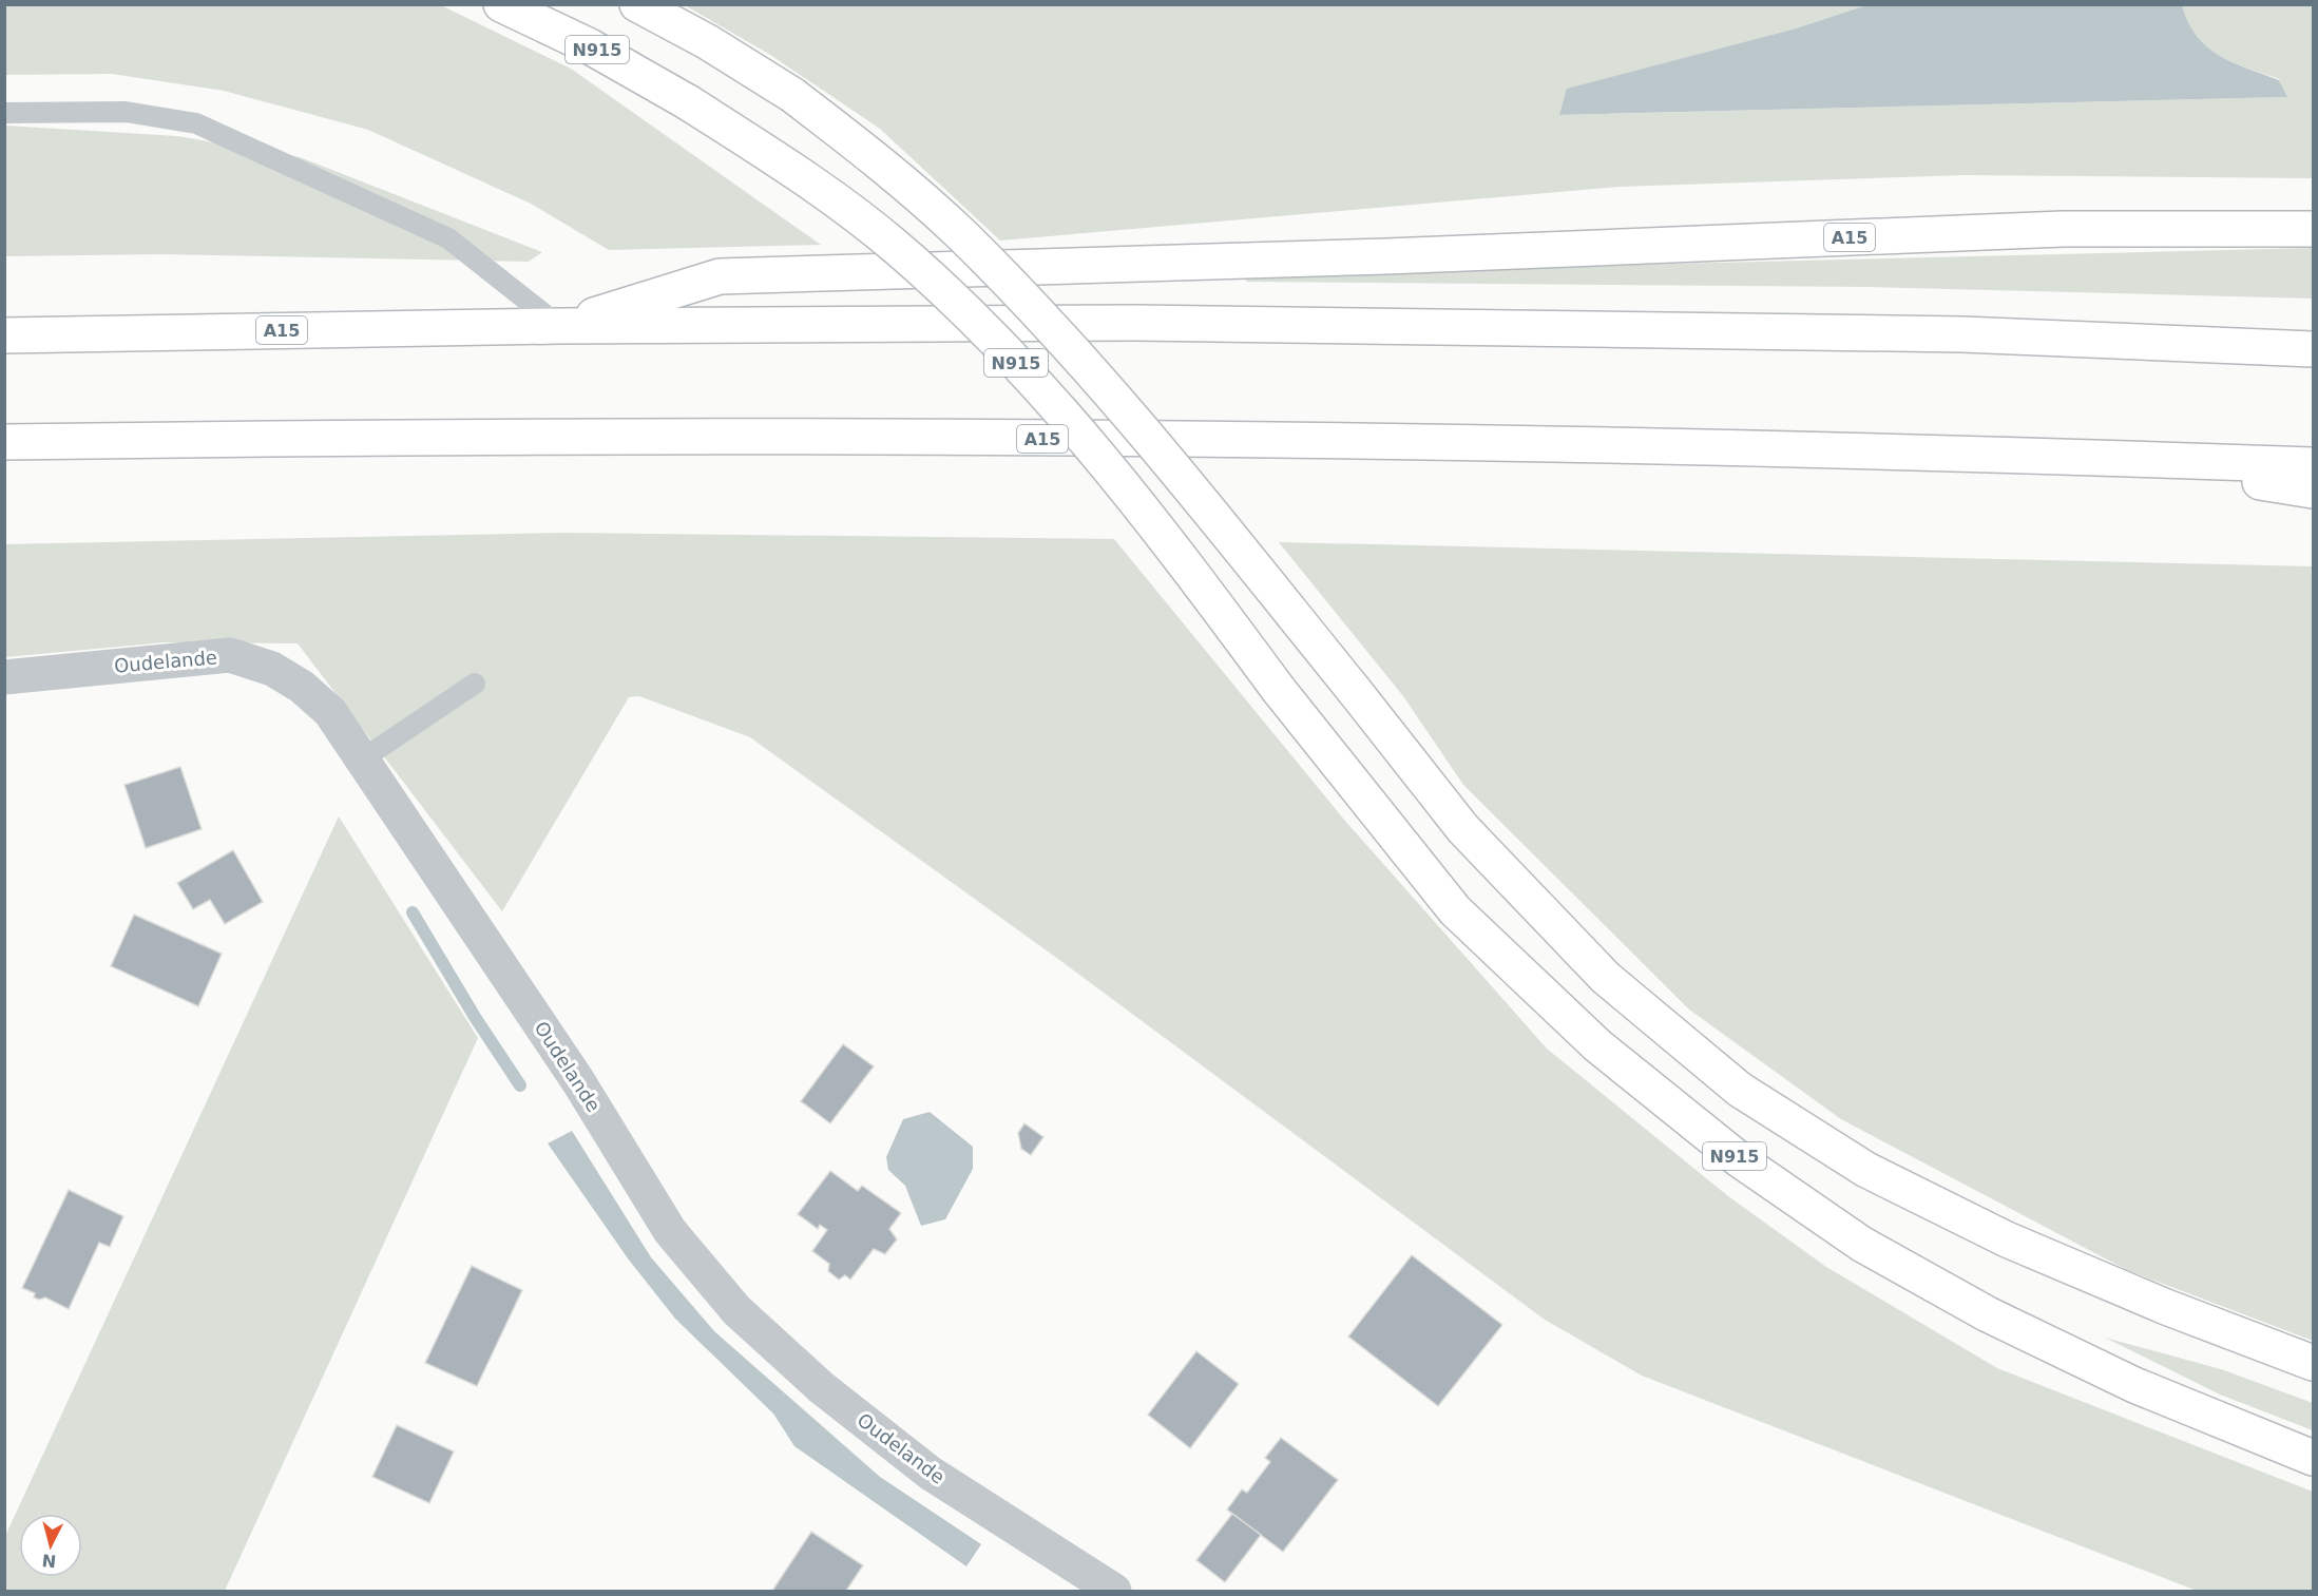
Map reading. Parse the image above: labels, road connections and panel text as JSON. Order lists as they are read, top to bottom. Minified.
{"streets":{"main road":["N915","A15"],"street":["Oudelande"]},"north":"bottom"}
